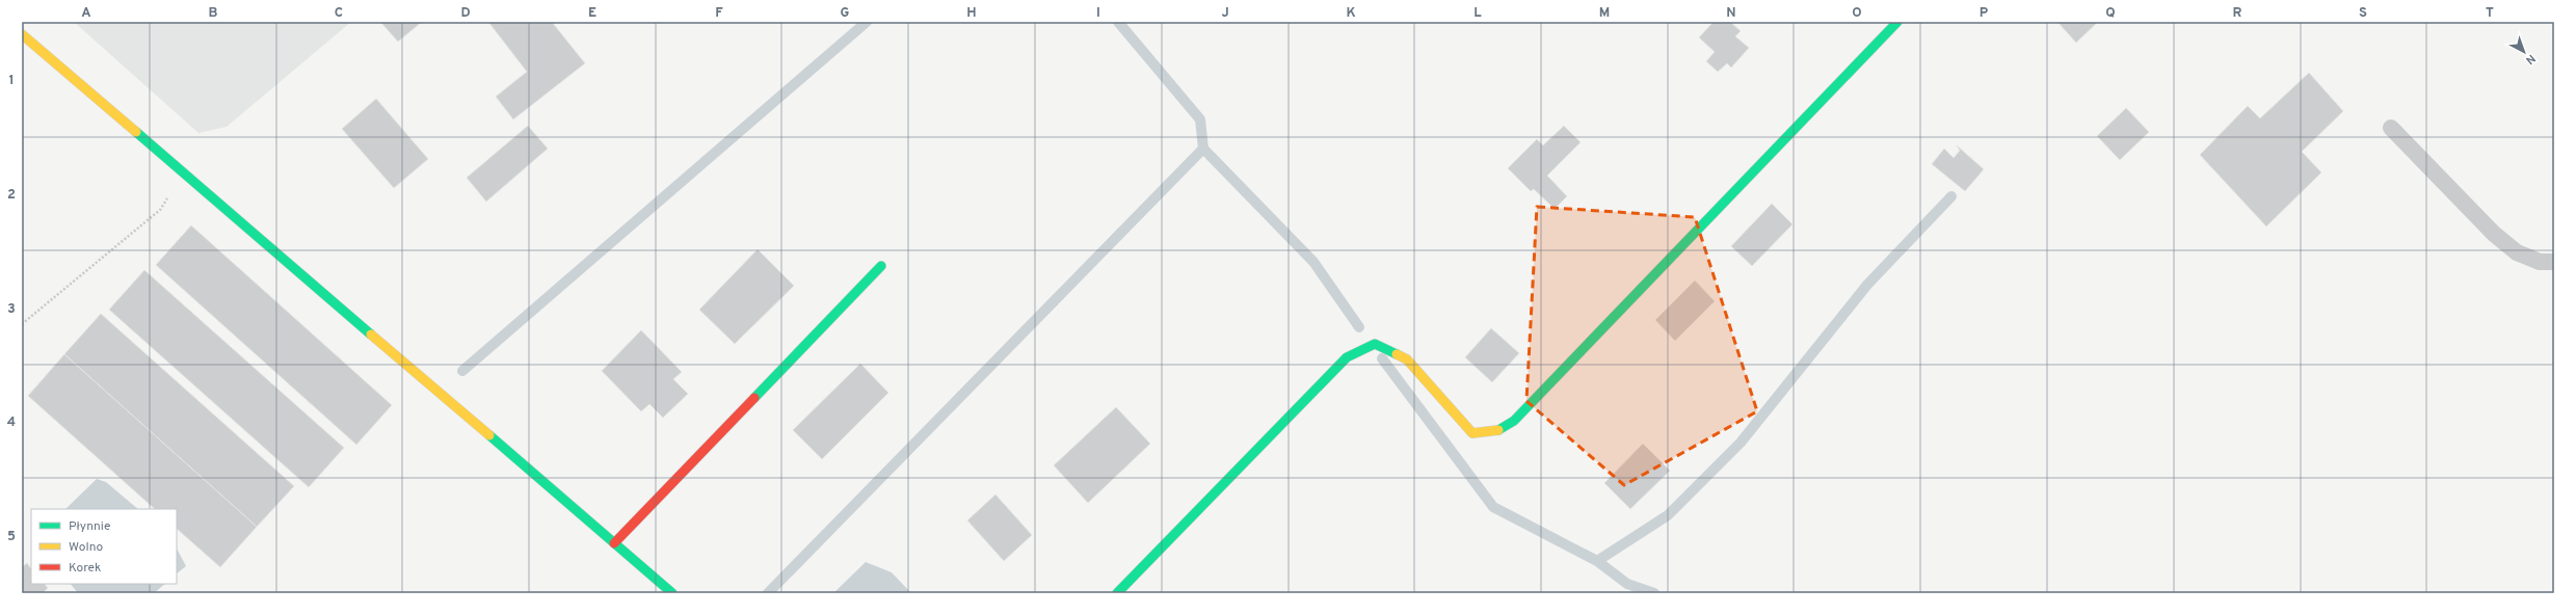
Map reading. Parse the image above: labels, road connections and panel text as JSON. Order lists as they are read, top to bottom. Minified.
{"legend":["Płynnie","Wolno","Korek"],"north":"bottom right","grid":{"columns":["A","B","C","D","E","F","G","H","I","J","K","L","M","N","O","P","Q","R","S","T"],"rows":["1","2","3","4","5"]}}
